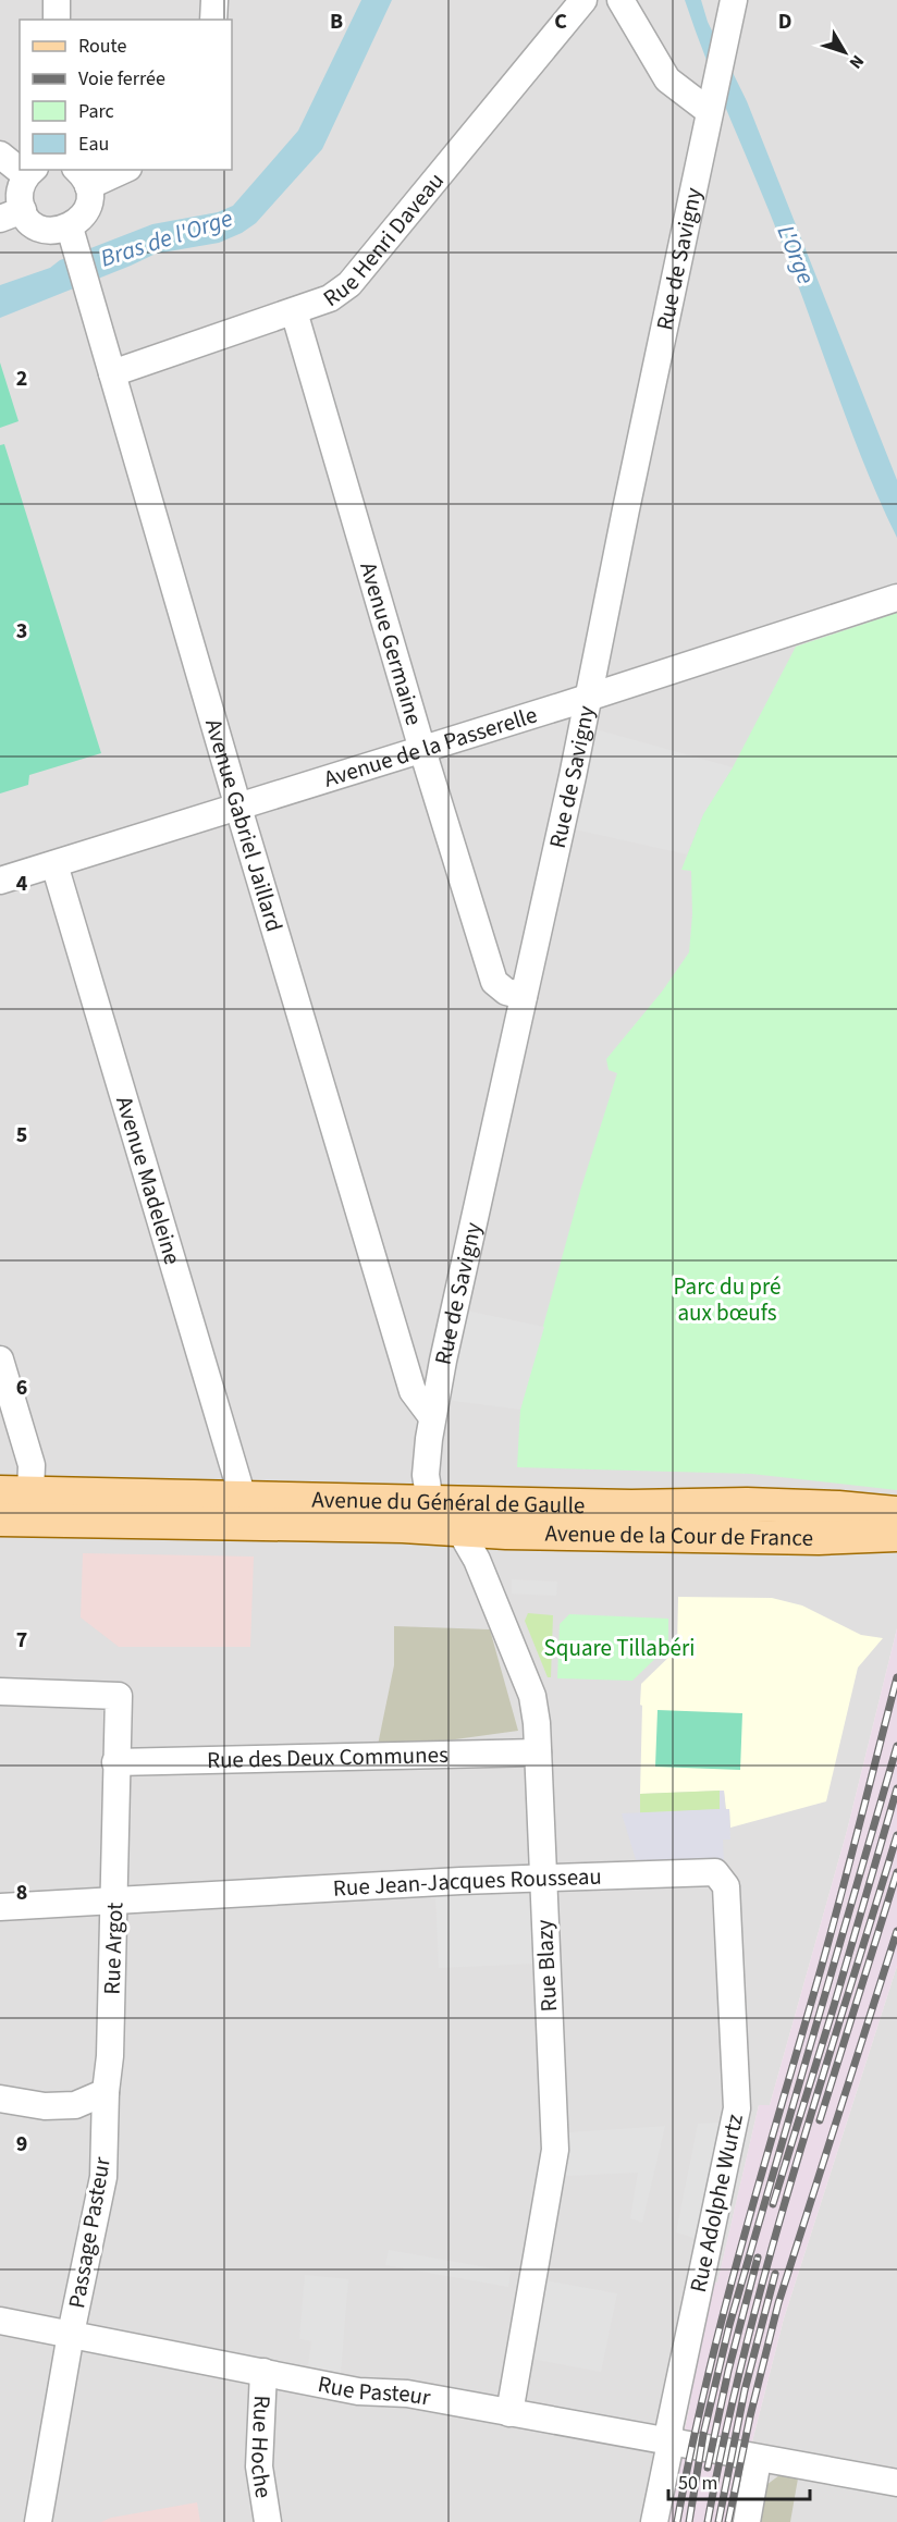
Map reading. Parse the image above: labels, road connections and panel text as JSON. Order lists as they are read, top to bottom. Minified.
{"streets":{"main road":["Avenue du Général de Gaulle","Avenue de la Cour de France"],"street":["Rue Henri Daveau","Rue de Savigny","Avenue Germaine","Avenue de la Passerelle","Avenue Gabriel Jaillard","Avenue Madeleine","Rue des Deux Communes","Rue Jean-Jacques Rousseau","Rue Argot","Rue Blazy","Rue Adolphe Wurtz","Passage Pasteur","Rue Pasteur","Rue Hoche"]},"crossings":[["Rue Henri Daveau","Avenue Germaine"],["Rue Henri Daveau","Avenue Gabriel Jaillard"],["Rue de Savigny","Avenue Germaine"],["Rue de Savigny","Avenue de la Passerelle"],["Rue de Savigny","Avenue Gabriel Jaillard"],["Rue de Savigny","Avenue du Général de Gaulle"],["Avenue Germaine","Avenue de la Passerelle"],["Avenue de la Passerelle","Avenue Gabriel Jaillard"],["Avenue de la Passerelle","Avenue Madeleine"],["Avenue Madeleine","Avenue du Général de Gaulle"],["Avenue de la Cour de France","Rue Blazy"],["Rue des Deux Communes","Rue Argot"],["Rue des Deux Communes","Rue Blazy"],["Rue Jean-Jacques Rousseau","Rue Argot"],["Rue Jean-Jacques Rousseau","Rue Blazy"],["Rue Jean-Jacques Rousseau","Rue Adolphe Wurtz"],["Rue Argot","Passage Pasteur"],["Rue Blazy","Rue Pasteur"],["Rue Adolphe Wurtz","Rue Pasteur"],["Passage Pasteur","Rue Pasteur"],["Rue Pasteur","Rue Hoche"]],"water":["Bras de l'Orge","L'Orge"],"parks":["Parc du pré aux bœufs","Square Tillabéri"],"legend":["Route","Voie ferrée","Parc","Eau"],"scale_bar":"50 m","north":"bottom right","grid":{"columns":["B","C","D"],"rows":["2","3","4","5","6","7","8","9"]}}
